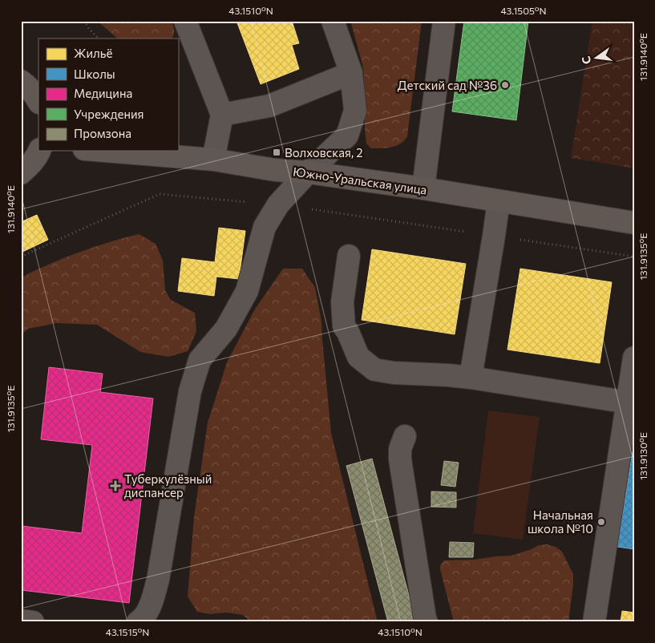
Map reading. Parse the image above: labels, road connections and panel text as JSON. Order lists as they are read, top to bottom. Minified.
{"streets":{"main road":["Южно-Уральская улица"]},"places":{"other":["Детский сад №36","Начальная школа №10"],"transit":["Волховская, 2"],"health":["Туберкулёзный диспансер"]},"legend":["Жильё","Школы","Медицина","Учреждения","Промзона"],"north":"left","coordinates":["43.1510°N","43.1505°N","131.9140°E","131.9135°E","131.9130°E","43.1515°N"]}
